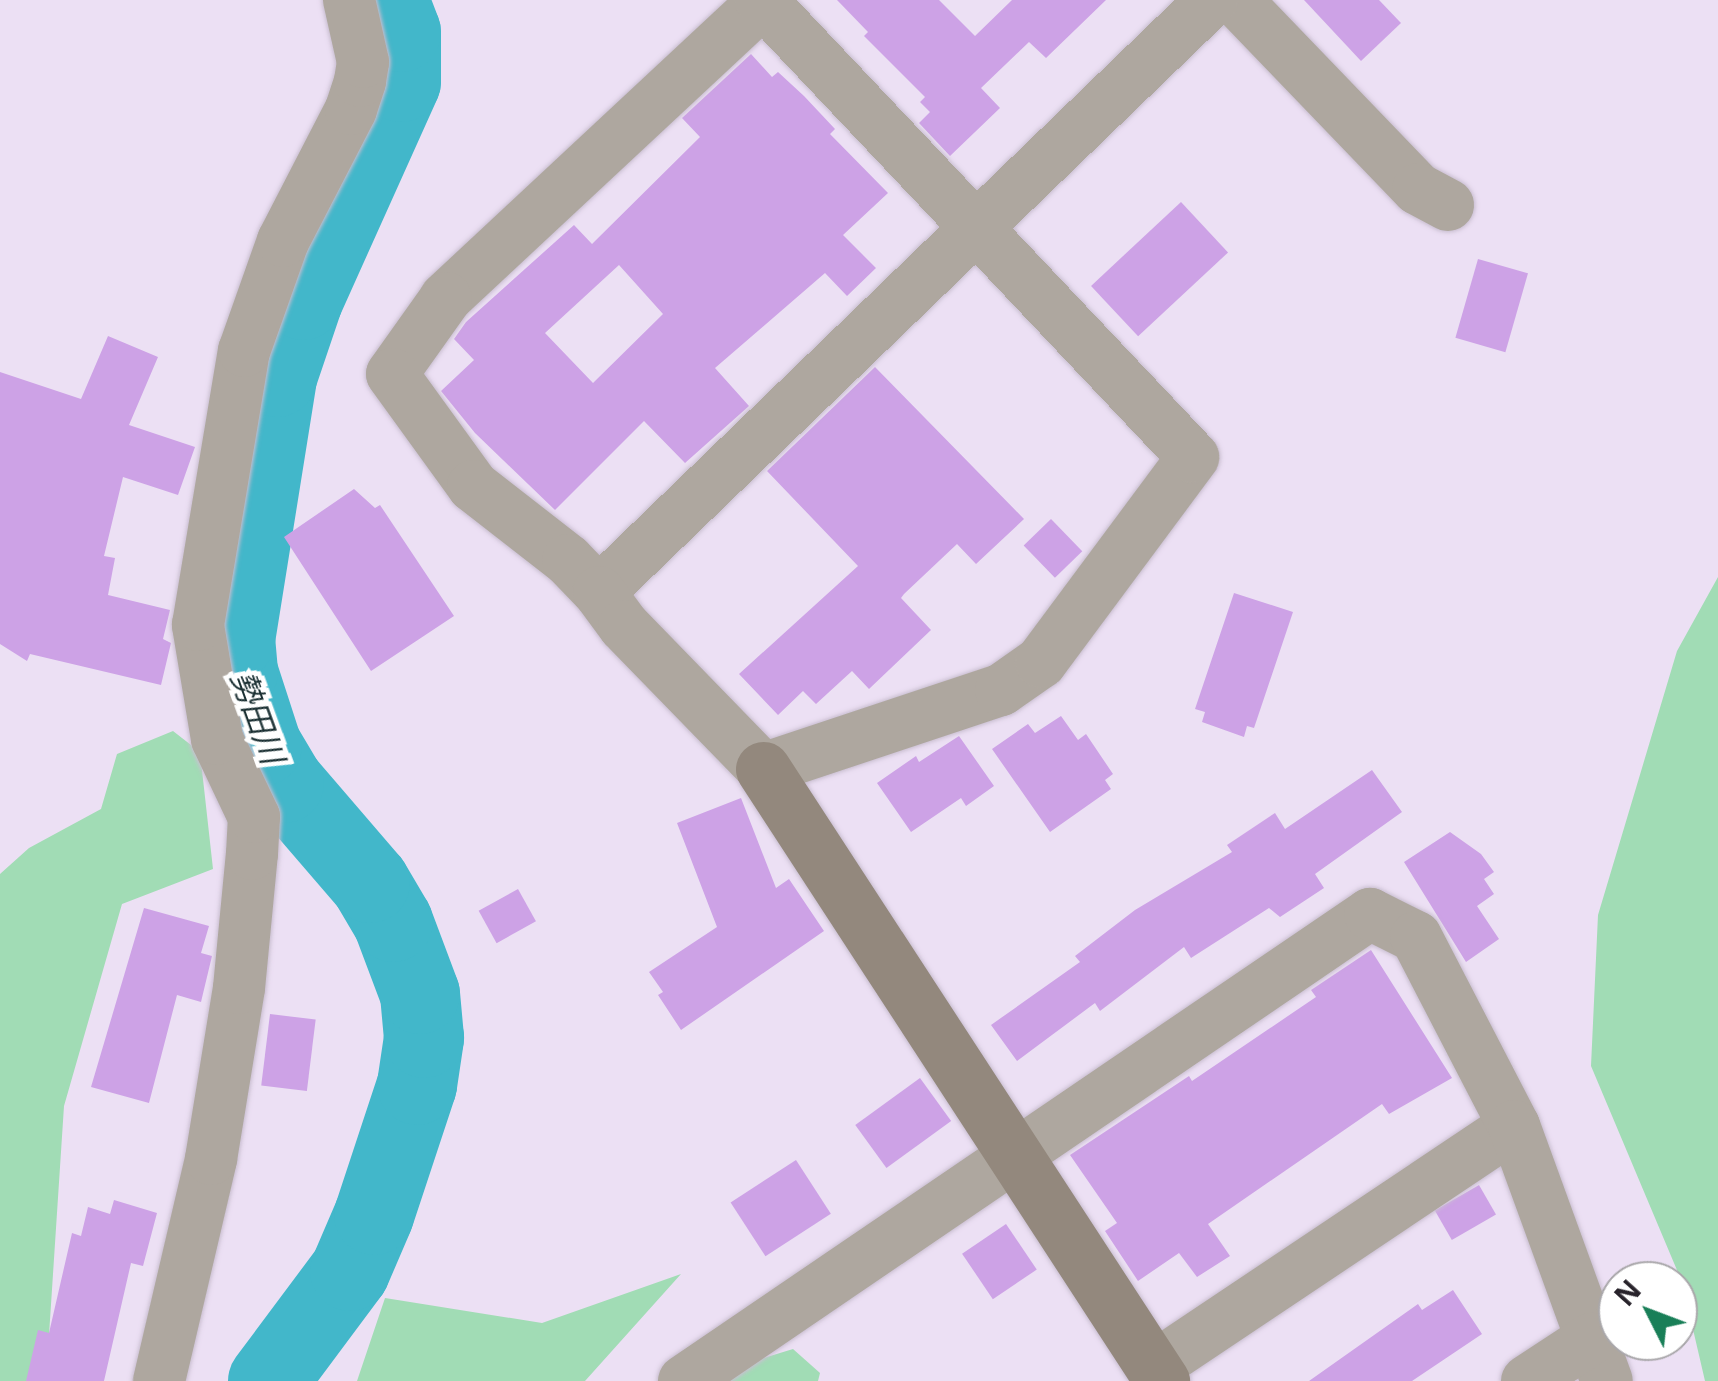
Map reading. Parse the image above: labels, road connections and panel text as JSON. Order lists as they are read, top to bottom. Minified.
{"water":["勢田川"],"north":"top left"}
